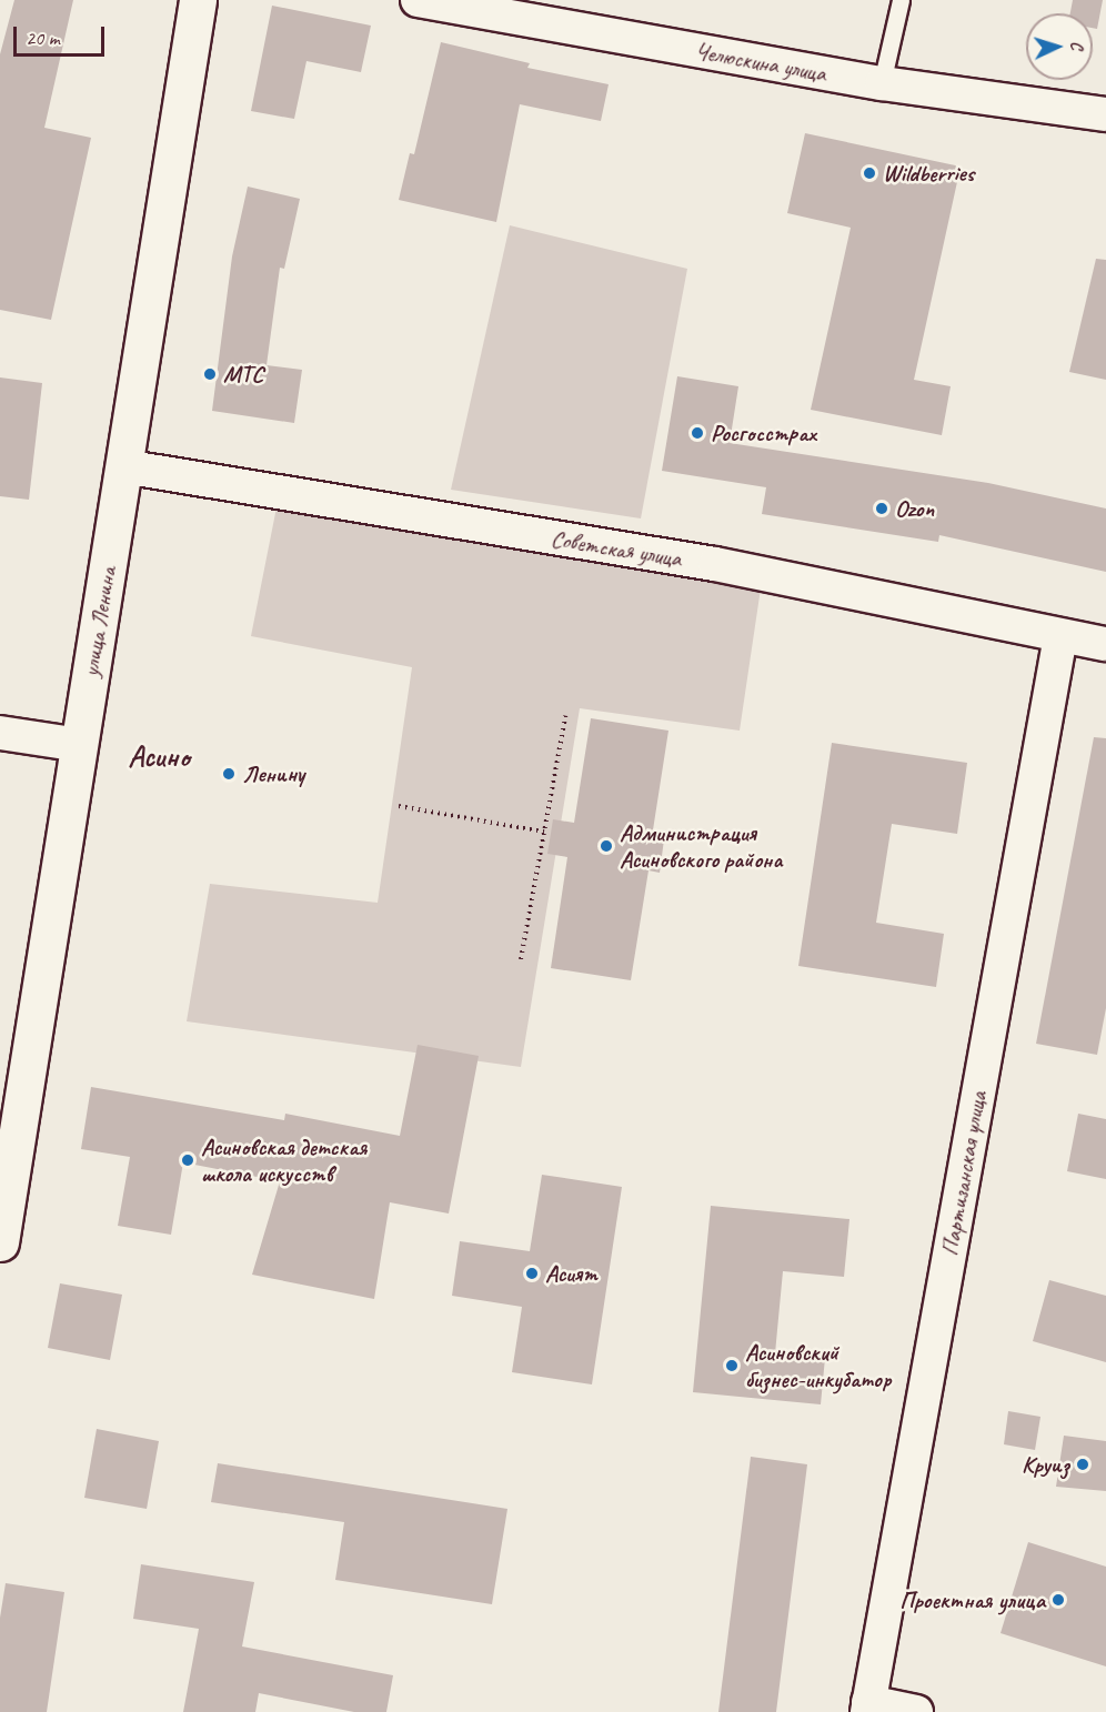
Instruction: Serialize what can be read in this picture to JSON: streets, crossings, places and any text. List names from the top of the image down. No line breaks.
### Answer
{"streets":{"main road":["улица Ленина"],"street":["Челюскина улица","Советская улица","Партизанская улица"]},"crossings":[["Советская улица","улица Ленина"],["Советская улица","Партизанская улица"]],"districts":["Асино"],"places":["Wildberries","МТС","Росгосстрах","Ozon","Ленину","Администрация Асиновского района","Асиновская детская школа искусств","Асият","Асиновский бизнес-инкубатор","Круиз","Проектная улица"],"scale_bar":"20 m","north":"right"}
